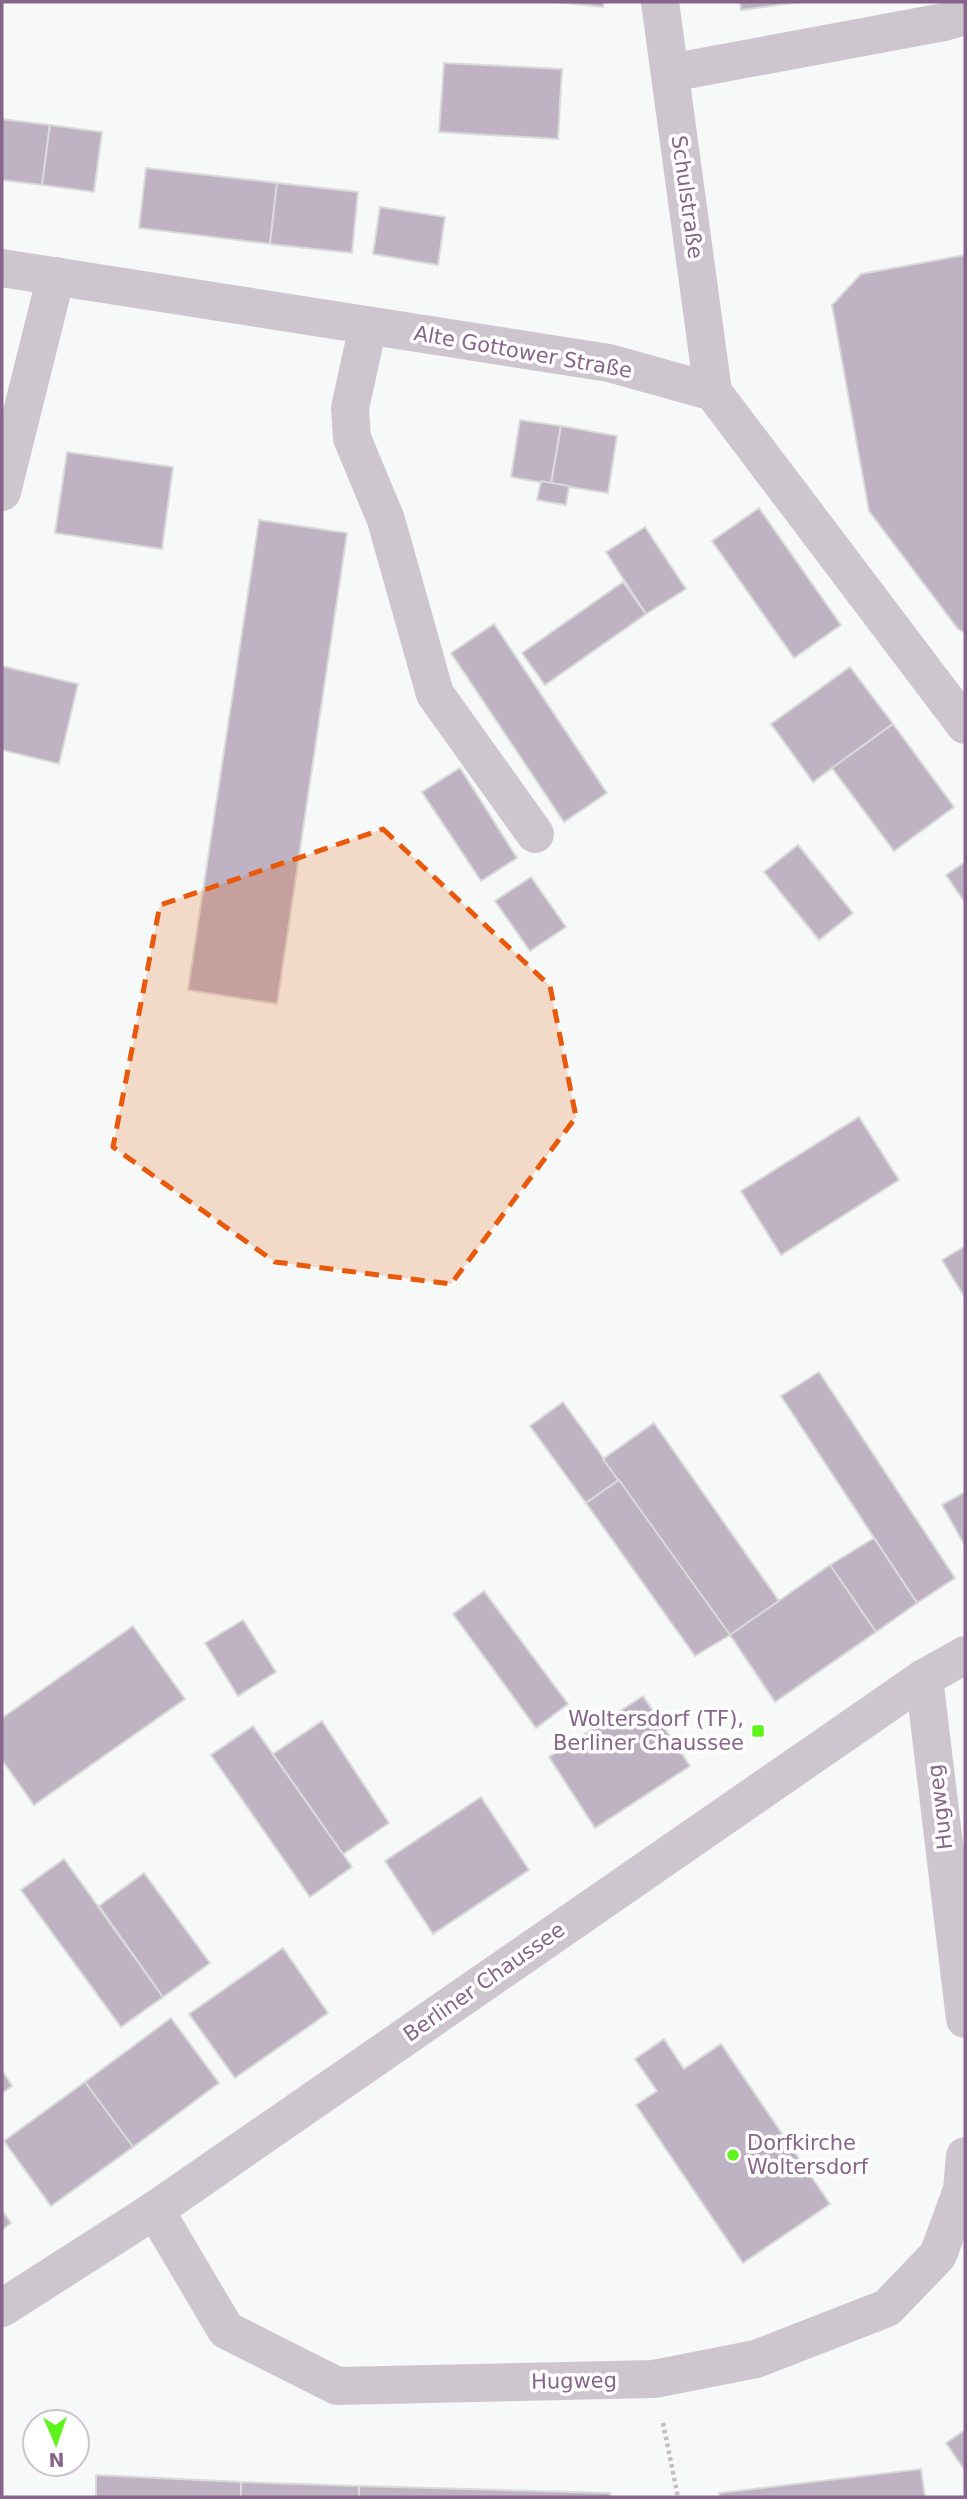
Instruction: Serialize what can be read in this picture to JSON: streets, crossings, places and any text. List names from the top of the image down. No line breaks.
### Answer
{"streets":{"street":["Schulstraße","Alte Gottower Straße","Hugweg","Berliner Chaussee"]},"crossings":[["Schulstraße","Alte Gottower Straße"],["Hugweg","Berliner Chaussee"]],"places":{"transit":["Woltersdorf (TF), Berliner Chaussee"],"other":["Dorfkirche Woltersdorf"]},"north":"bottom"}
